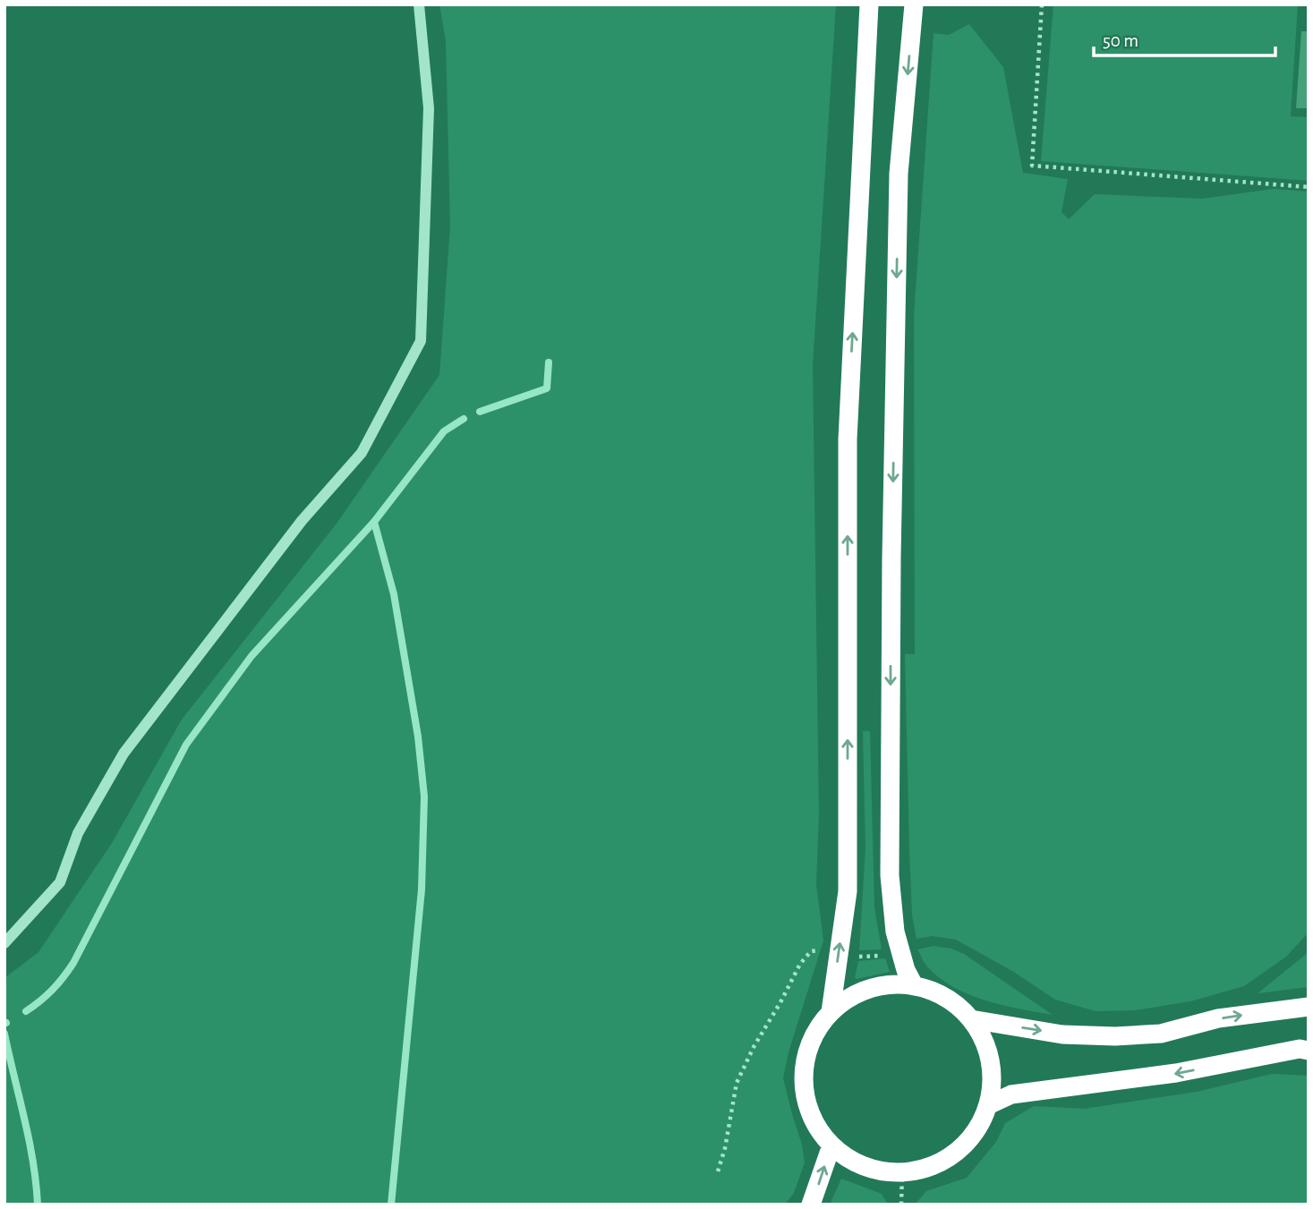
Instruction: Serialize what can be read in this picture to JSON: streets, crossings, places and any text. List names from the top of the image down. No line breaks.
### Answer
{"scale_bar":"50 m"}
